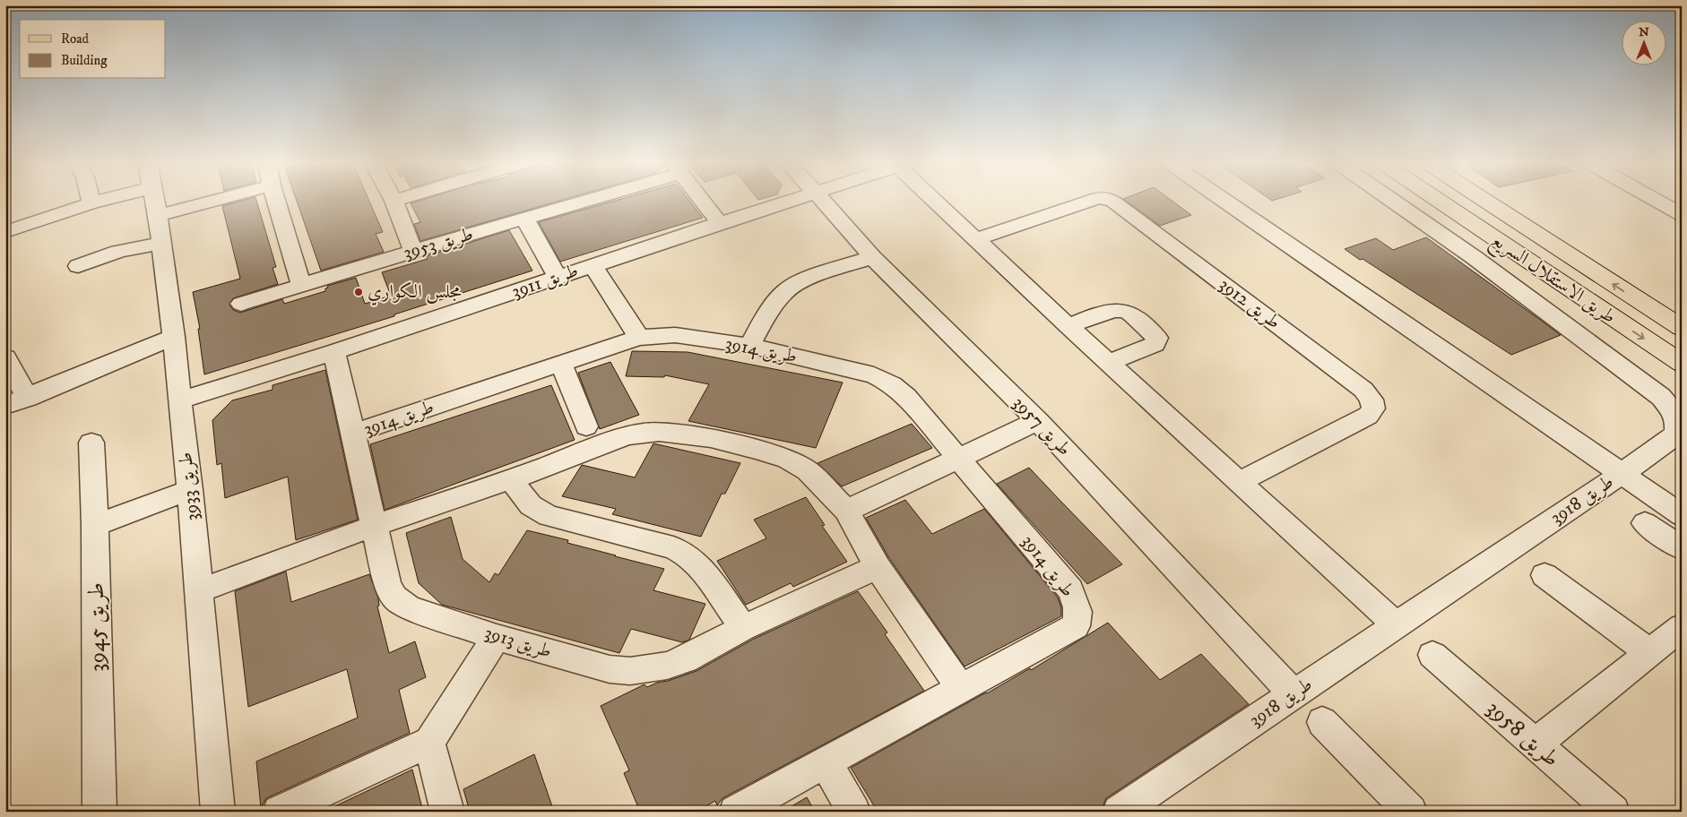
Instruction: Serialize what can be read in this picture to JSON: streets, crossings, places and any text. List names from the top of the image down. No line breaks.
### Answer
{"streets":{"main road":["طريق الاستقلال السريع"],"street":["طريق 3953","طريق 3911","طريق 3912","طريق 3914","طريق 3957","طريق 3933","طريق 3918","طريق 3945","طريق 3913","طريق 3958"]},"crossings":[["طريق 3953","طريق 3911"],["طريق 3911","طريق 3933"],["طريق 3911","طريق 3913"],["طريق 3914","طريق 3913"],["طريق 3957","طريق 3918"]],"places":["مجلس الكواري"],"legend":["Road","Building"],"north":"top"}
